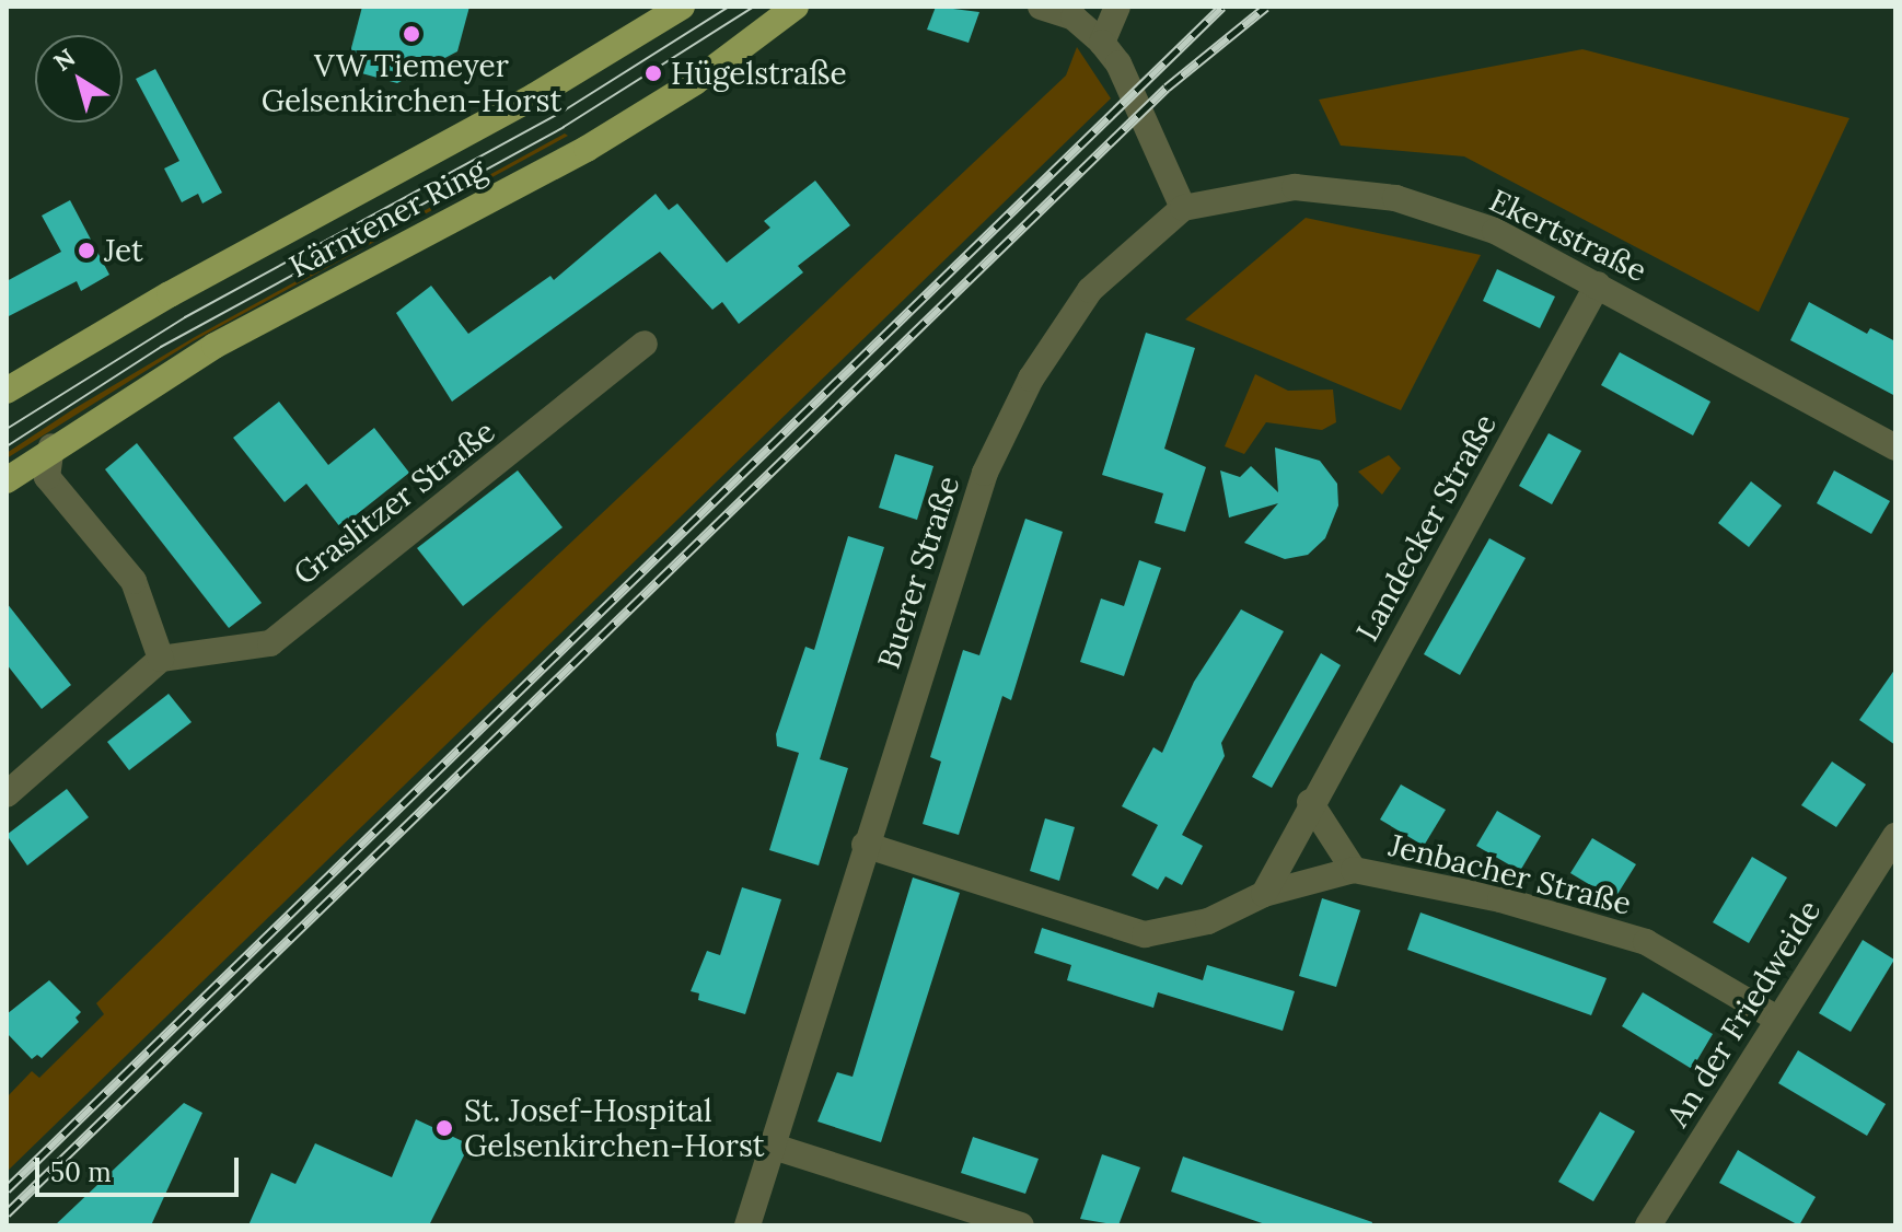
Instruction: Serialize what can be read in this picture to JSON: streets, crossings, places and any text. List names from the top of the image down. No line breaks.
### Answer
{"streets":{"main road":["Kärntener Ring"],"street":["Ekertstraße","Graslitzer Straße","Landecker Straße","Buerer Straße","Jenbacher Straße","An der Friedweide"]},"crossings":[["Ekertstraße","Landecker Straße"],["Ekertstraße","Buerer Straße"],["Landecker Straße","Jenbacher Straße"],["Buerer Straße","Jenbacher Straße"],["Jenbacher Straße","An der Friedweide"]],"places":["VW Tiemeyer Gelsenkirchen-Horst","Hügelstraße","Jet","St. Josef-Hospital Gelsenkirchen-Horst"],"scale_bar":"50 m","north":"top left"}
